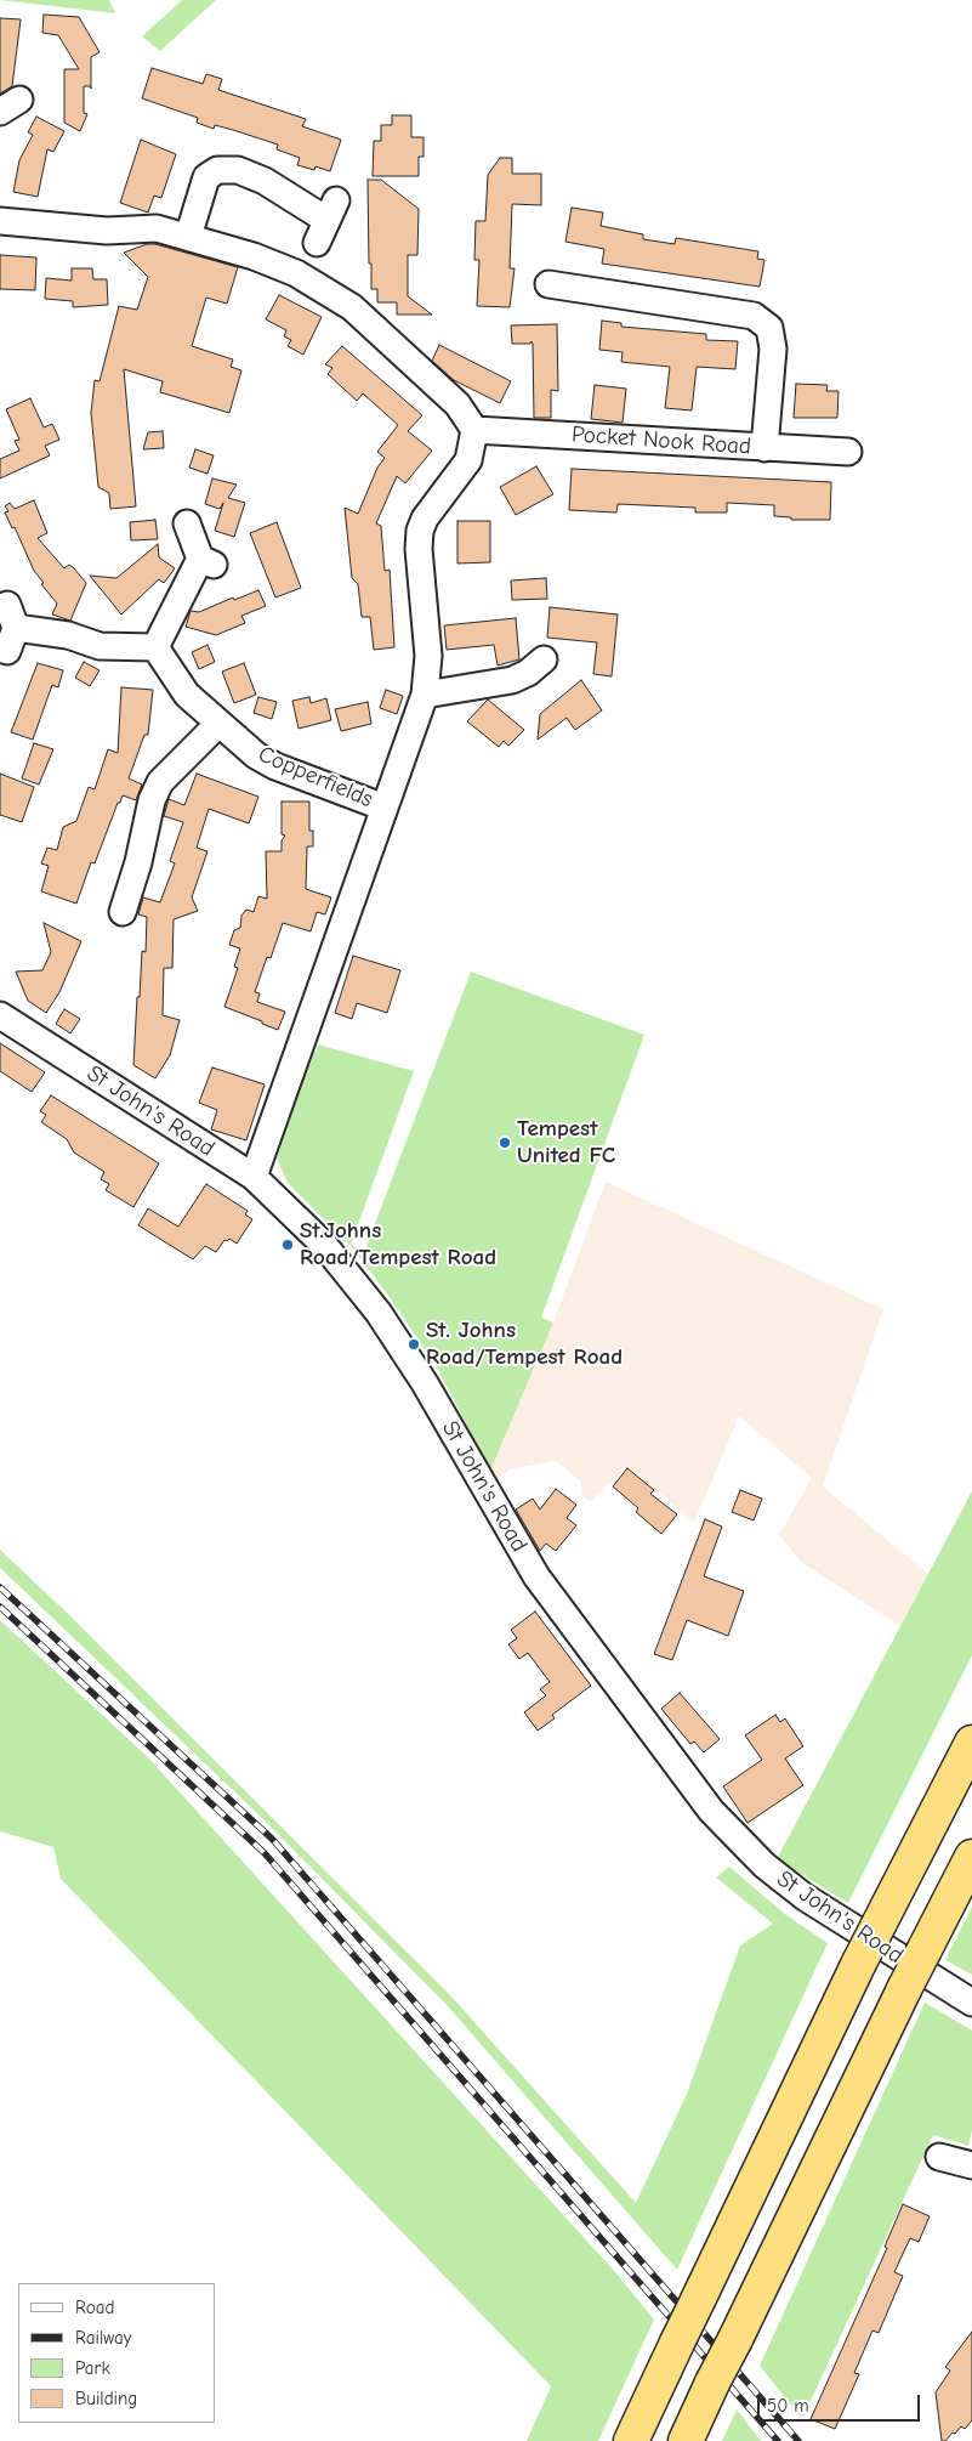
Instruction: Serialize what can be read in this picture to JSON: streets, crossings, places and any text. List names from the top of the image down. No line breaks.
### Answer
{"streets":{"street":["Pocket Nook Road","Copperfields","St John's Road"]},"places":["Tempest United FC","St.Johns Road/Tempest Road","St. Johns Road/Tempest Road"],"legend":["Road","Railway","Park","Building"],"scale_bar":"50 m"}
